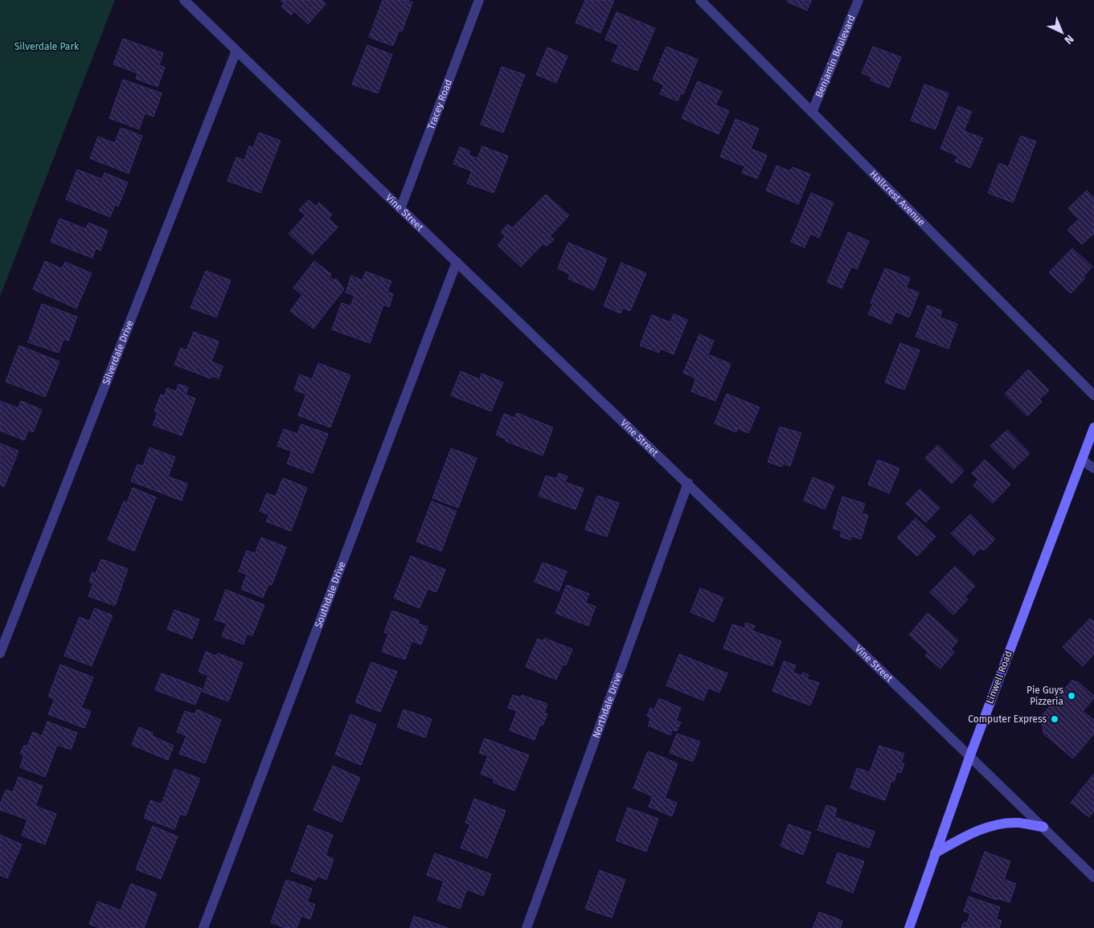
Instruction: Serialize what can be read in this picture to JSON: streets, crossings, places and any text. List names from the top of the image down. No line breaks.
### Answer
{"streets":{"main road":["Linwell Road"],"street":["Benjamin Boulevard","Tracey Road","Hallcrest Avenue","Vine Street","Silverdale Drive","Southdale Drive","Northdale Drive"]},"crossings":[["Benjamin Boulevard","Hallcrest Avenue"],["Tracey Road","Vine Street"],["Vine Street","Silverdale Drive"],["Vine Street","Southdale Drive"],["Vine Street","Linwell Road"],["Vine Street","Northdale Drive"]],"parks":["Silverdale Park"],"places":["Pie Guys Pizzeria","Computer Express"],"north":"bottom right"}
